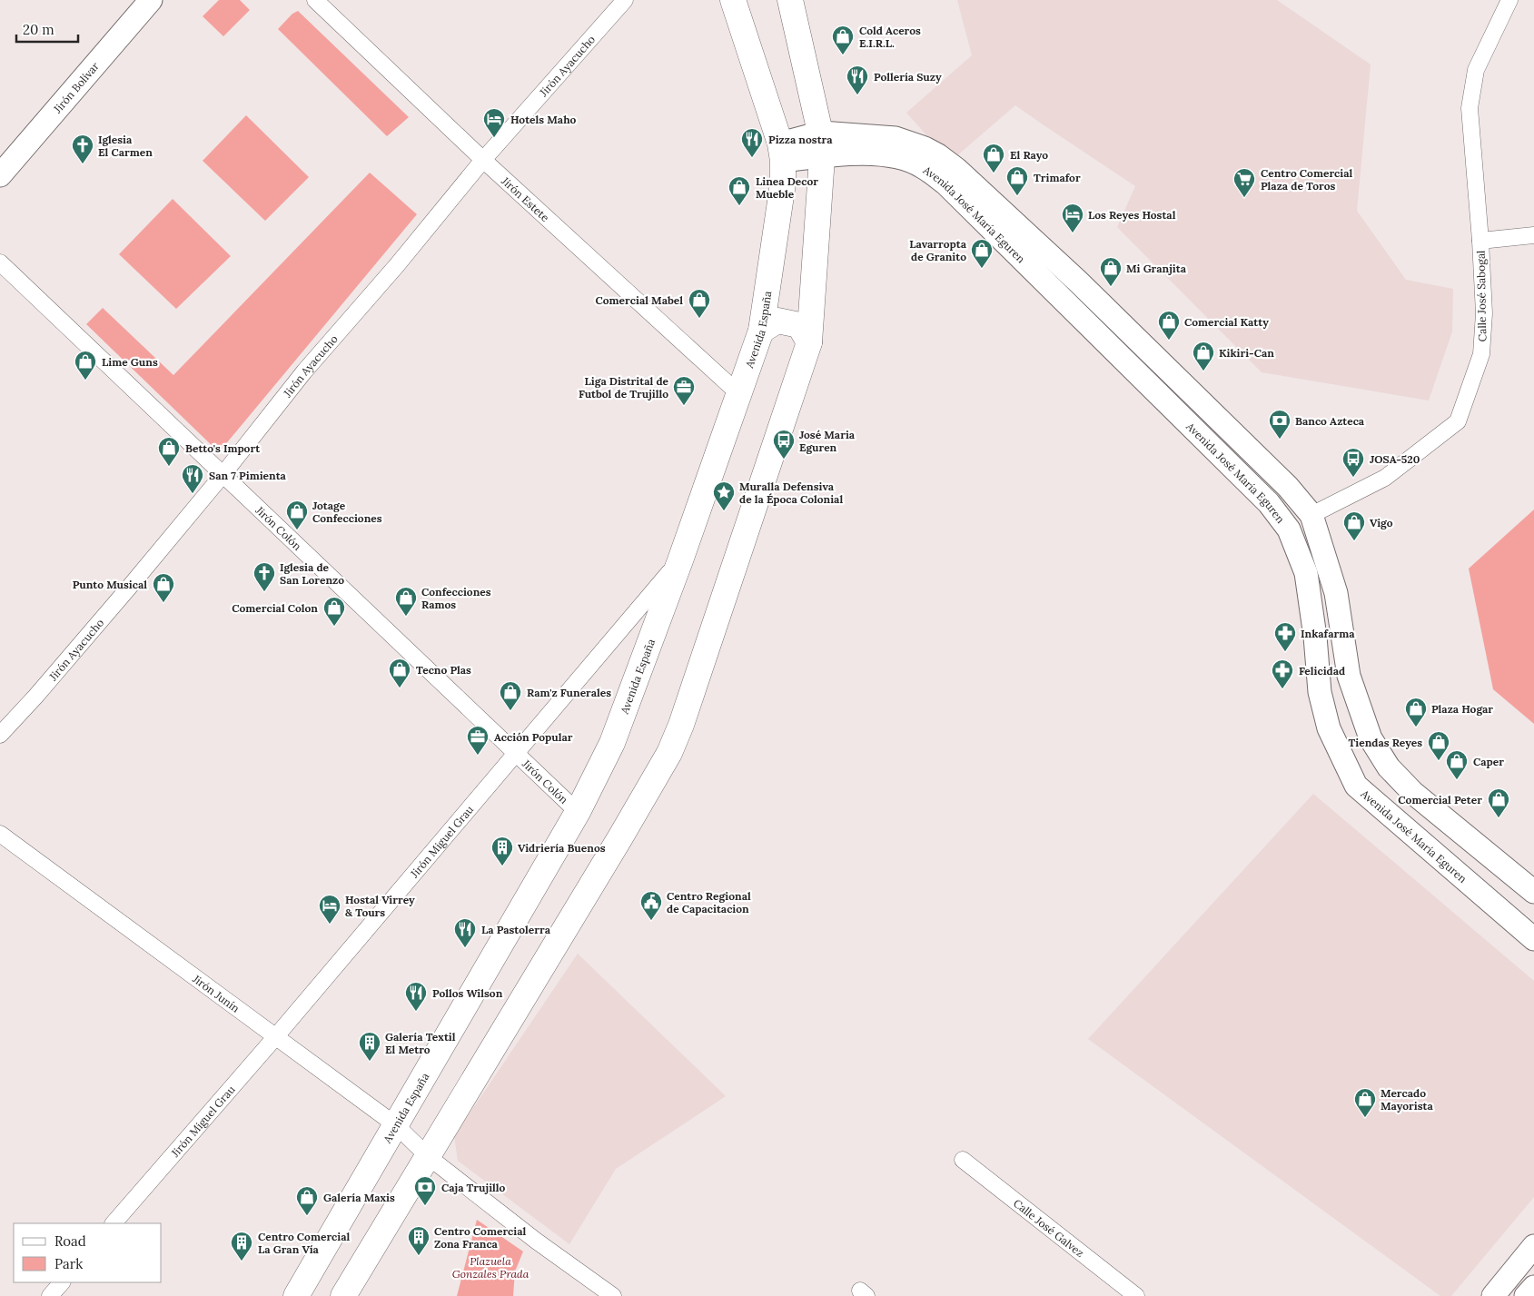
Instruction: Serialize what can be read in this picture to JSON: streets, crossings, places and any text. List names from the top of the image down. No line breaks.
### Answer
{"streets":{"main road":["Jirón Bolívar","Avenida José María Eguren","Avenida España"],"street":["Jirón Ayacucho","Jirón Estete","Calle José Sabogal","Jirón Colón","Jirón Miguel Grau","Jirón Junín","Calle José Galvez"]},"crossings":[["Jirón Ayacucho","Jirón Estete"],["Jirón Ayacucho","Jirón Colón"],["Jirón Estete","Avenida España"],["Avenida José María Eguren","Calle José Sabogal"],["Avenida José María Eguren","Avenida España"],["Avenida España","Jirón Colón"],["Avenida España","Jirón Miguel Grau"],["Avenida España","Jirón Junín"],["Jirón Colón","Jirón Miguel Grau"],["Jirón Miguel Grau","Jirón Junín"]],"parks":["Plazuela Gonzales Prada"],"places":{"shop":["Cold Aceros E.I.R.L.","El Rayo","Trimafor","Linea Decor Mueble","Lavarropta de Granito","Mi Granjita","Comercial Mabel","Comercial Katty","Kikiri-Can","Lime Guns","Betto's Import","Jotage Confecciones","Vigo","Punto Musical","Confecciones Ramos","Comercial Colon","Tecno Plas","Ram'z Funerales","Plaza Hogar","Tiendas Reyes","Caper","Comercial Peter","Mercado Mayorista","Galería Maxis"],"restaurant":["Pollería Suzy","Pizza nostra","San 7 Pimienta","La Pastolerra","Pollos Wilson"],"hotel":["Hotels Maho","Los Reyes Hostal","Hostal Virrey & Tours"],"church":["Iglesia El Carmen","Iglesia de San Lorenzo"],"supermarket":["Centro Comercial Plaza de Toros"],"office":["Liga Distrital de Futbol de Trujillo","Acción Popular"],"bank":["Banco Azteca","Caja Trujillo"],"bus stop":["José Maria Eguren","JOSA-520"],"place":["Muralla Defensiva de la Época Colonial"],"pharmacy":["Inkafarma","Felicidad"],"building":["Vidriería Buenos","Galería Textil El Metro","Centro Comercial Zona Franca","Centro Comercial La Gran Vía"],"public building":["Centro Regional de Capacitacion"]},"legend":["Road","Park"],"scale_bar":"20 m"}
